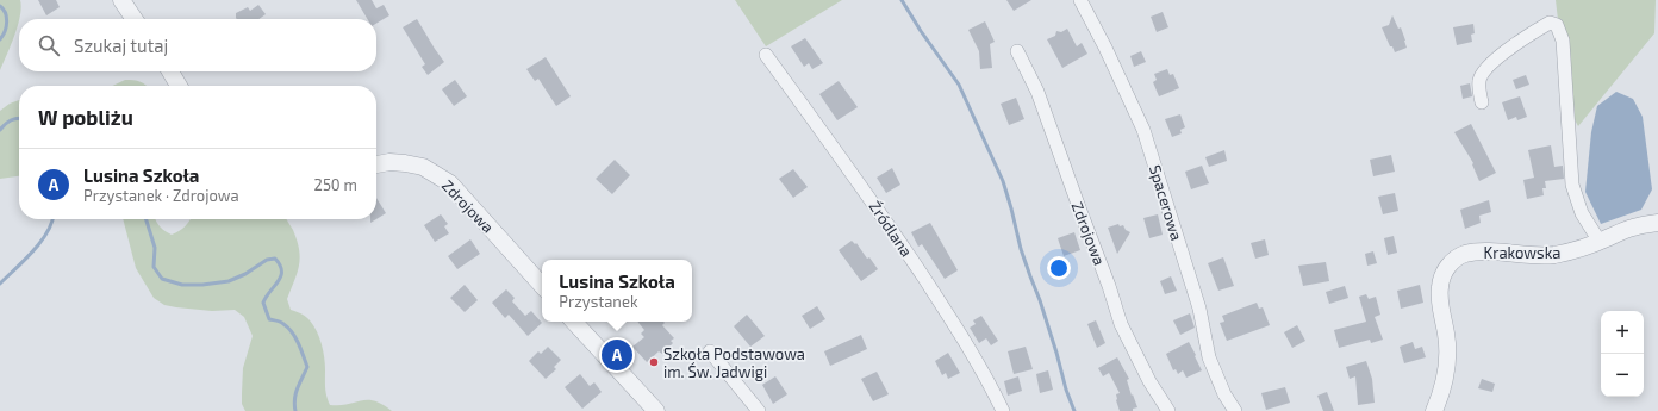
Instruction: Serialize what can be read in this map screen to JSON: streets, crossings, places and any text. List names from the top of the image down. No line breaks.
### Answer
{"streets":{"street":["Spacerowa","Zdrojowa","Źródlana","Krakowska"]},"places":["Szkoła Podstawowa im. Św. Jadwigi"],"page":{"search":"Szukaj tutaj","heading":"W pobliżu","list":[{"mark":"A","name":"Lusina Szkoła","note":"Przystanek · Zdrojowa","value":"250 m"}],"popup":["Lusina Szkoła","Przystanek"],"map_buttons":["+","−"],"pins":"A"}}
